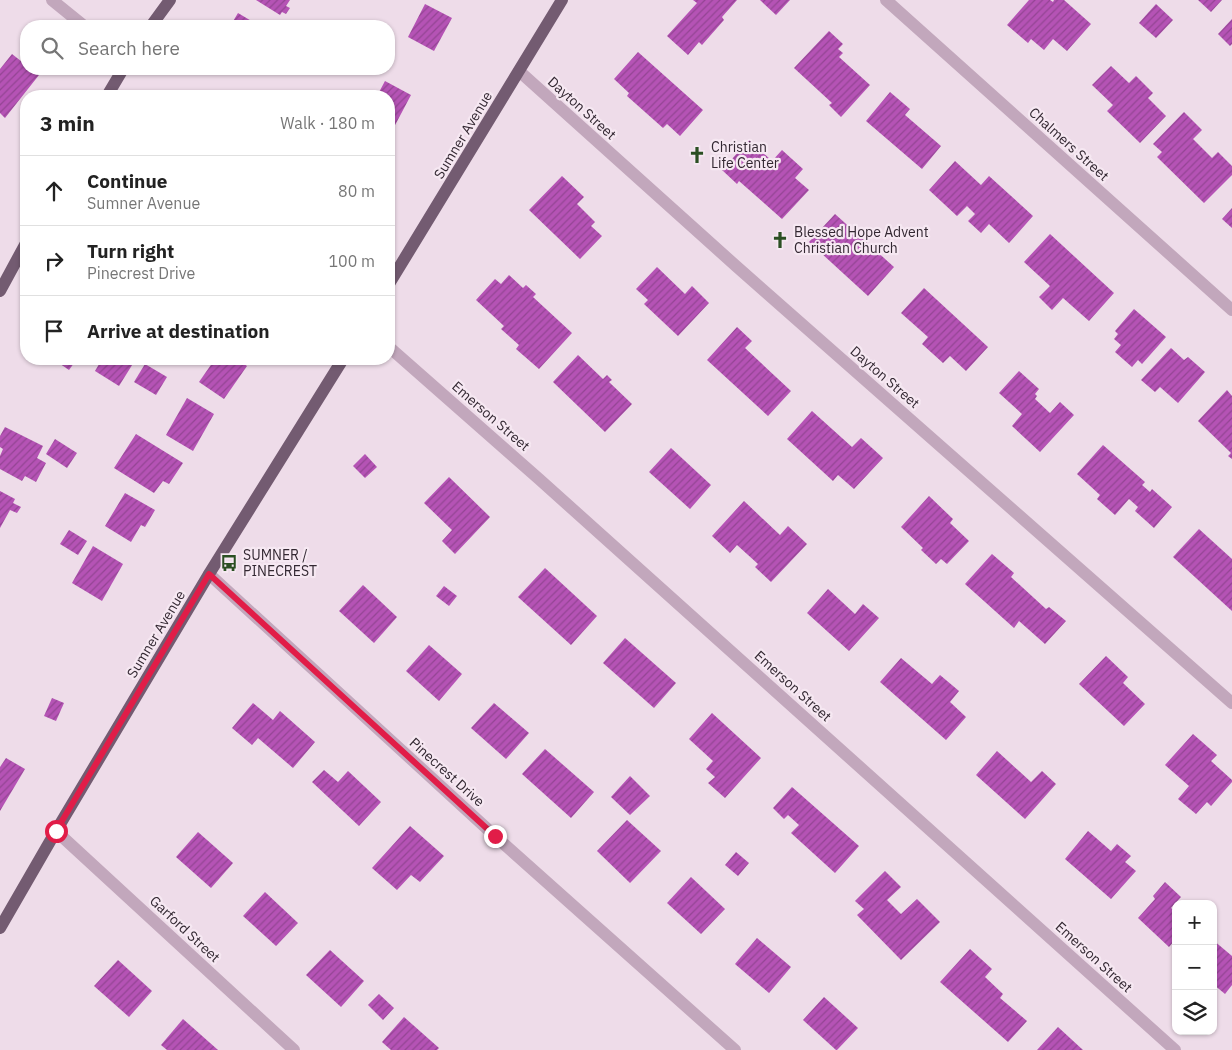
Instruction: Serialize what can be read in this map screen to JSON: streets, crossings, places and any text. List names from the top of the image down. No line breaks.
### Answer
{"streets":{"main road":["Sumner Avenue"],"street":["Dayton Street","Chalmers Street","Emerson Street","Pinecrest Drive","Garford Street"]},"crossings":[["Dayton Street","Sumner Avenue"],["Sumner Avenue","Pinecrest Drive"],["Sumner Avenue","Garford Street"]],"places":{"church":["Christian Life Center","Blessed Hope Advent Christian Church"],"bus stop":["SUMNER / PINECREST"]},"page":{"search":"Search here","heading":["3 min","Walk · 180 m"],"list":[["Continue","Sumner Avenue","80 m"],["Turn right","Pinecrest Drive","100 m"],"Arrive at destination"],"map_buttons":["+","−"]}}
